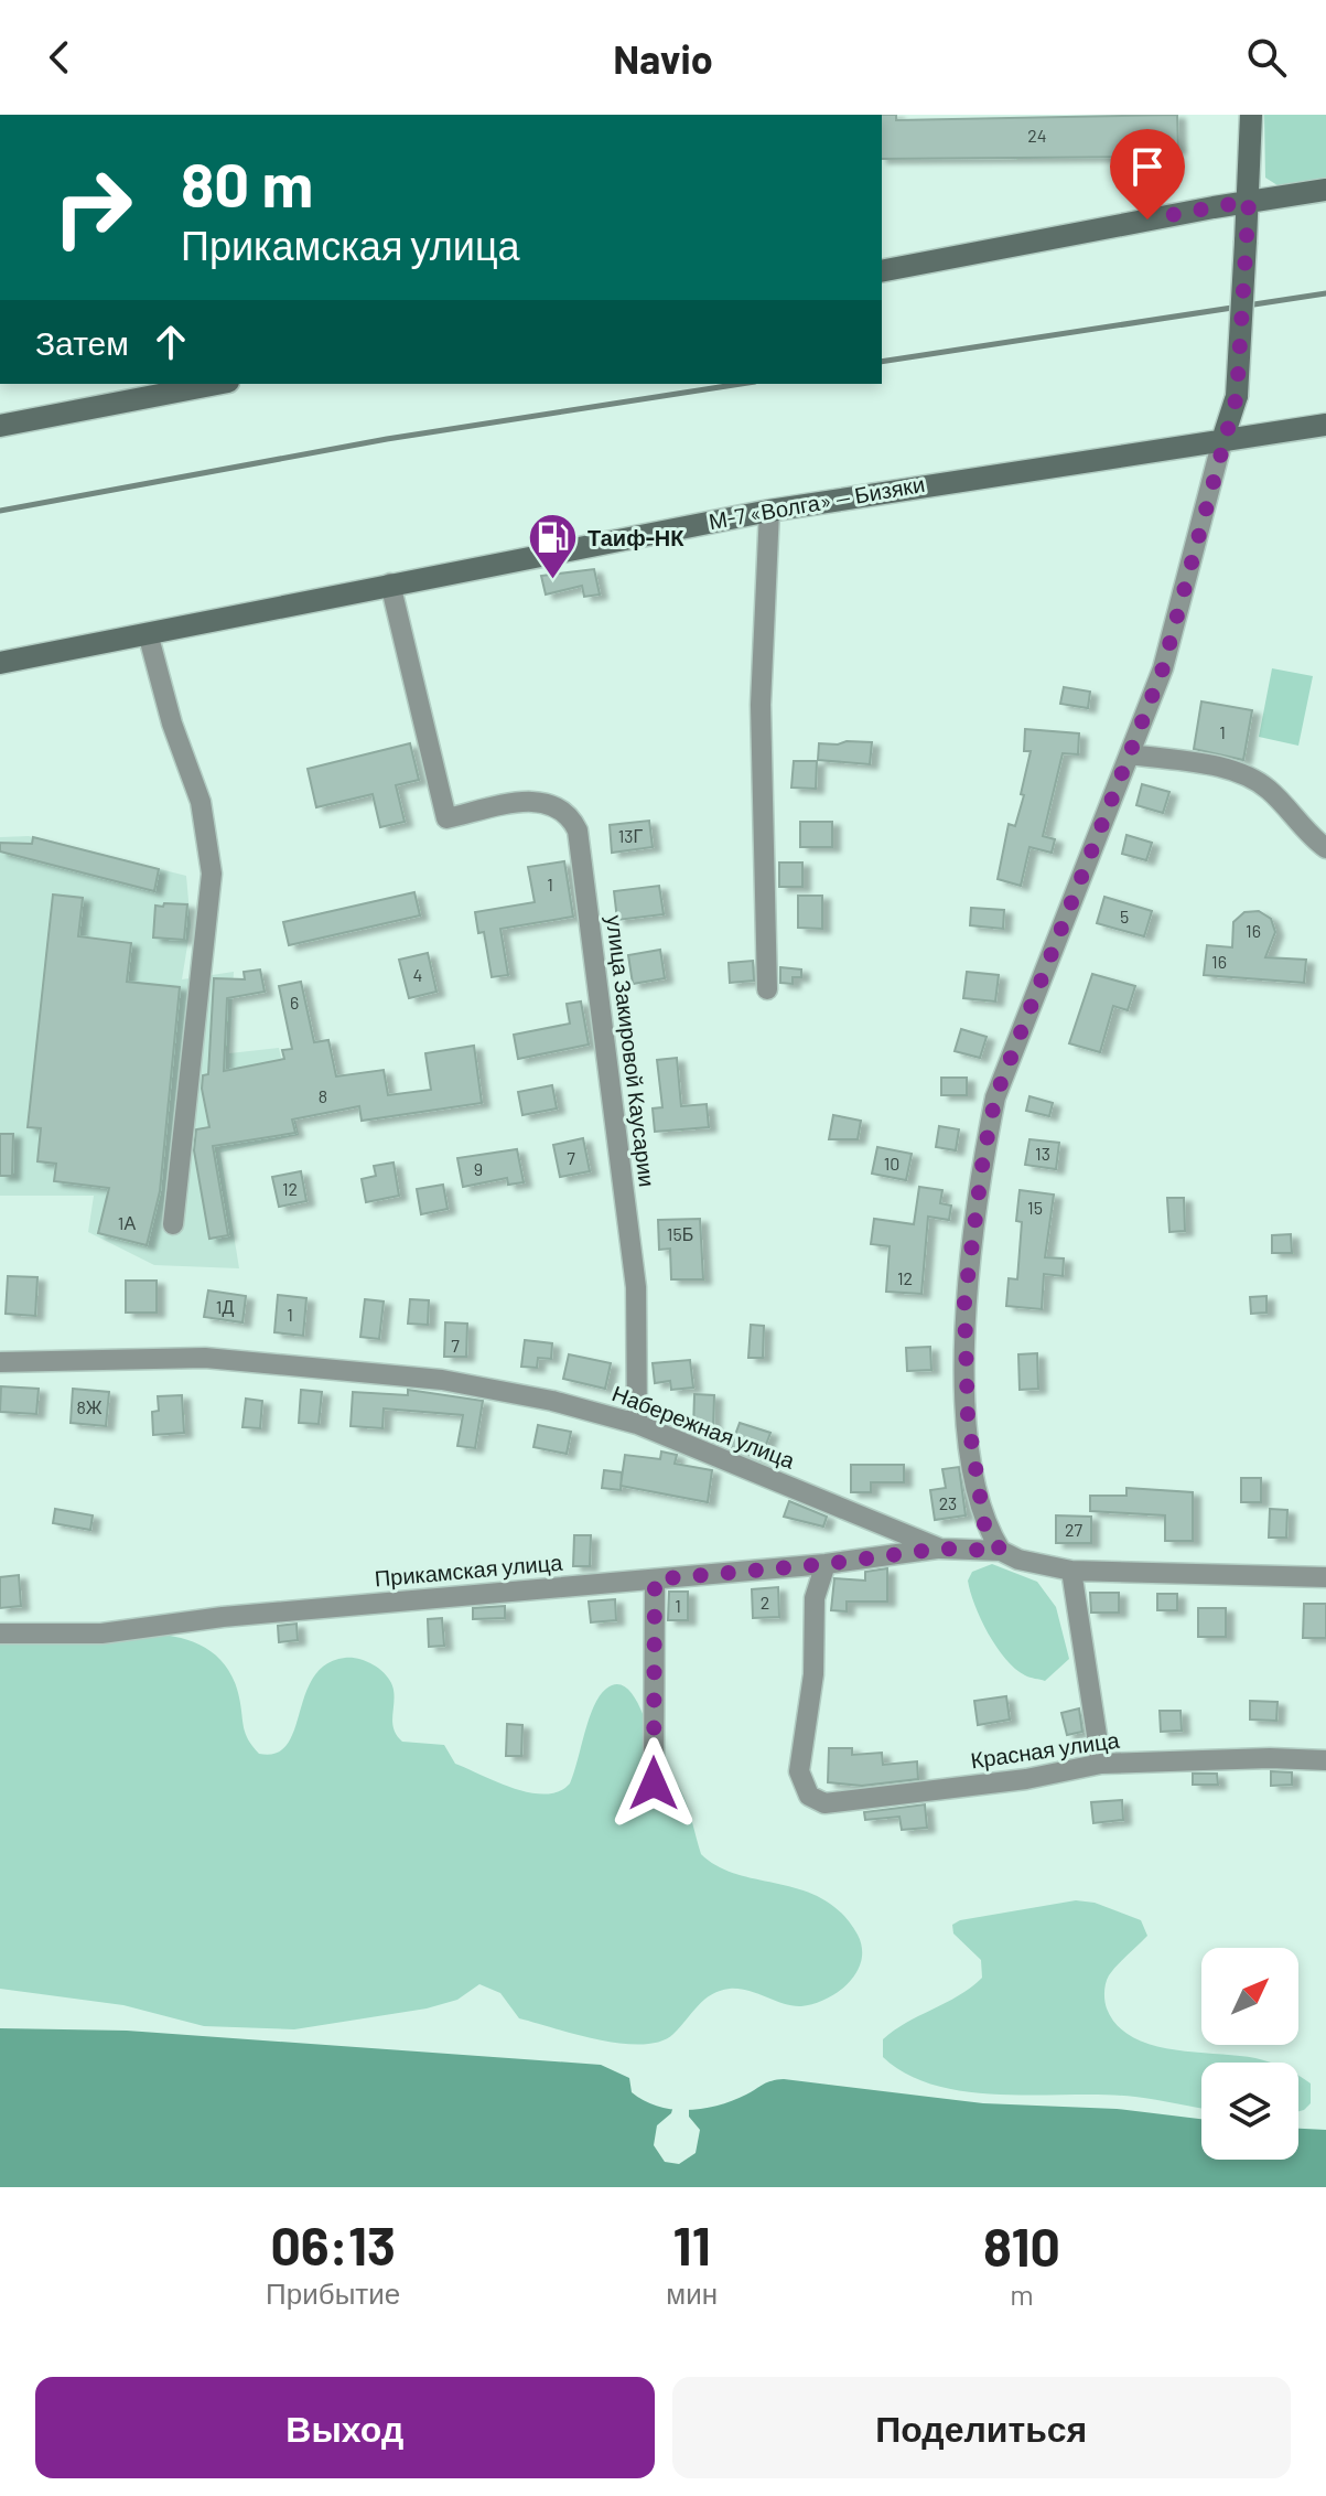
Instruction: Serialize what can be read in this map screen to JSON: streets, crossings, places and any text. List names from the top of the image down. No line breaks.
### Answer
{"streets":{"main road":["М-7 «Волга» — Бизяки"],"street":["улица Закировой Каусарии","Набережная улица","Прикамская улица","Красная улица"]},"crossings":[["М-7 «Волга» — Бизяки","улица Закировой Каусарии"],["улица Закировой Каусарии","Набережная улица"],["Набережная улица","Прикамская улица"],["Прикамская улица","Красная улица"]],"places":{"fuel station":["Таиф-НК"]},"house_numbers":["24","1","13Г","1","5","16","16","4","6","8","13","7","10","9","12","15","1А","15Б","12","1Д","1","7","8Ж","23","27","2","1"],"north":"top right","page":{"header":"Navio","turn":["80 m","Прикамская улица"],"then":"Затем","eta":["06:13","Прибытие","11","мин","810","m"],"buttons":["Выход","Поделиться"]}}
